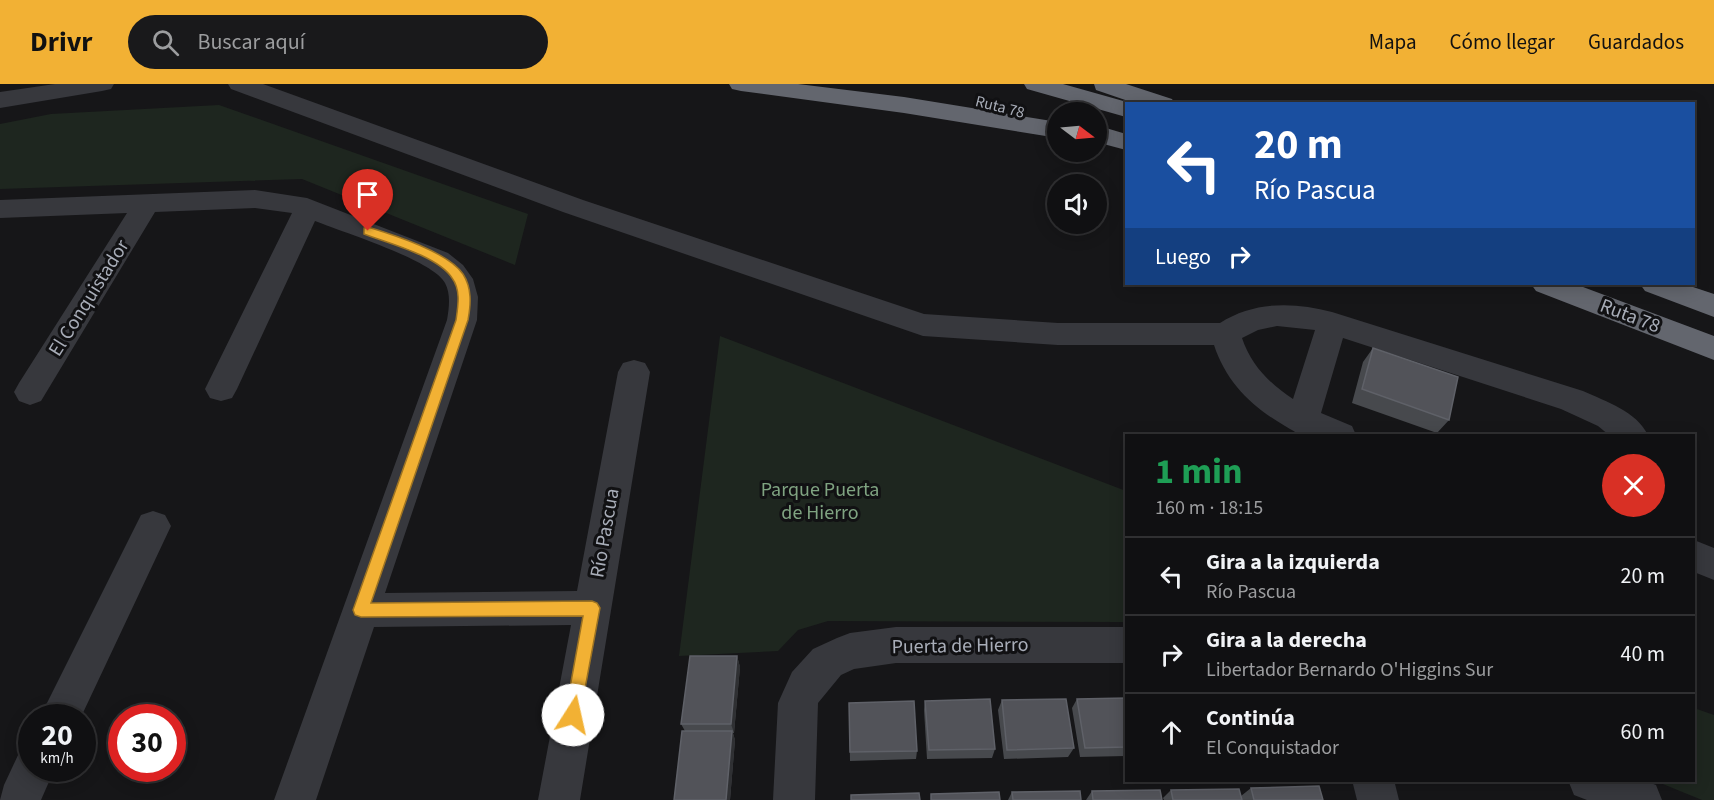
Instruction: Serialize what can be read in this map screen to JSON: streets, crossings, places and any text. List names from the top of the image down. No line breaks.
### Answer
{"streets":{"highway":["Ruta 78"],"street":["El Conquistador","Río Pascua","Puerta de Hierro"]},"parks":["Parque Puerta de Hierro"],"north":"right","page":{"header":"Drivr","search":"Buscar aquí","nav":["Mapa","Cómo llegar","Guardados"],"turn":["20 m","Río Pascua"],"then":"Luego","heading":["1 min","160 m · 18:15"],"list":[{"name":"Gira a la izquierda","note":"Río Pascua","value":"20 m"},{"name":"Gira a la derecha","note":"Libertador Bernardo O'Higgins Sur","value":"40 m"},{"name":"Continúa","note":"El Conquistador","value":"60 m"}],"speed":"20 km/h","limit":"30"}}
